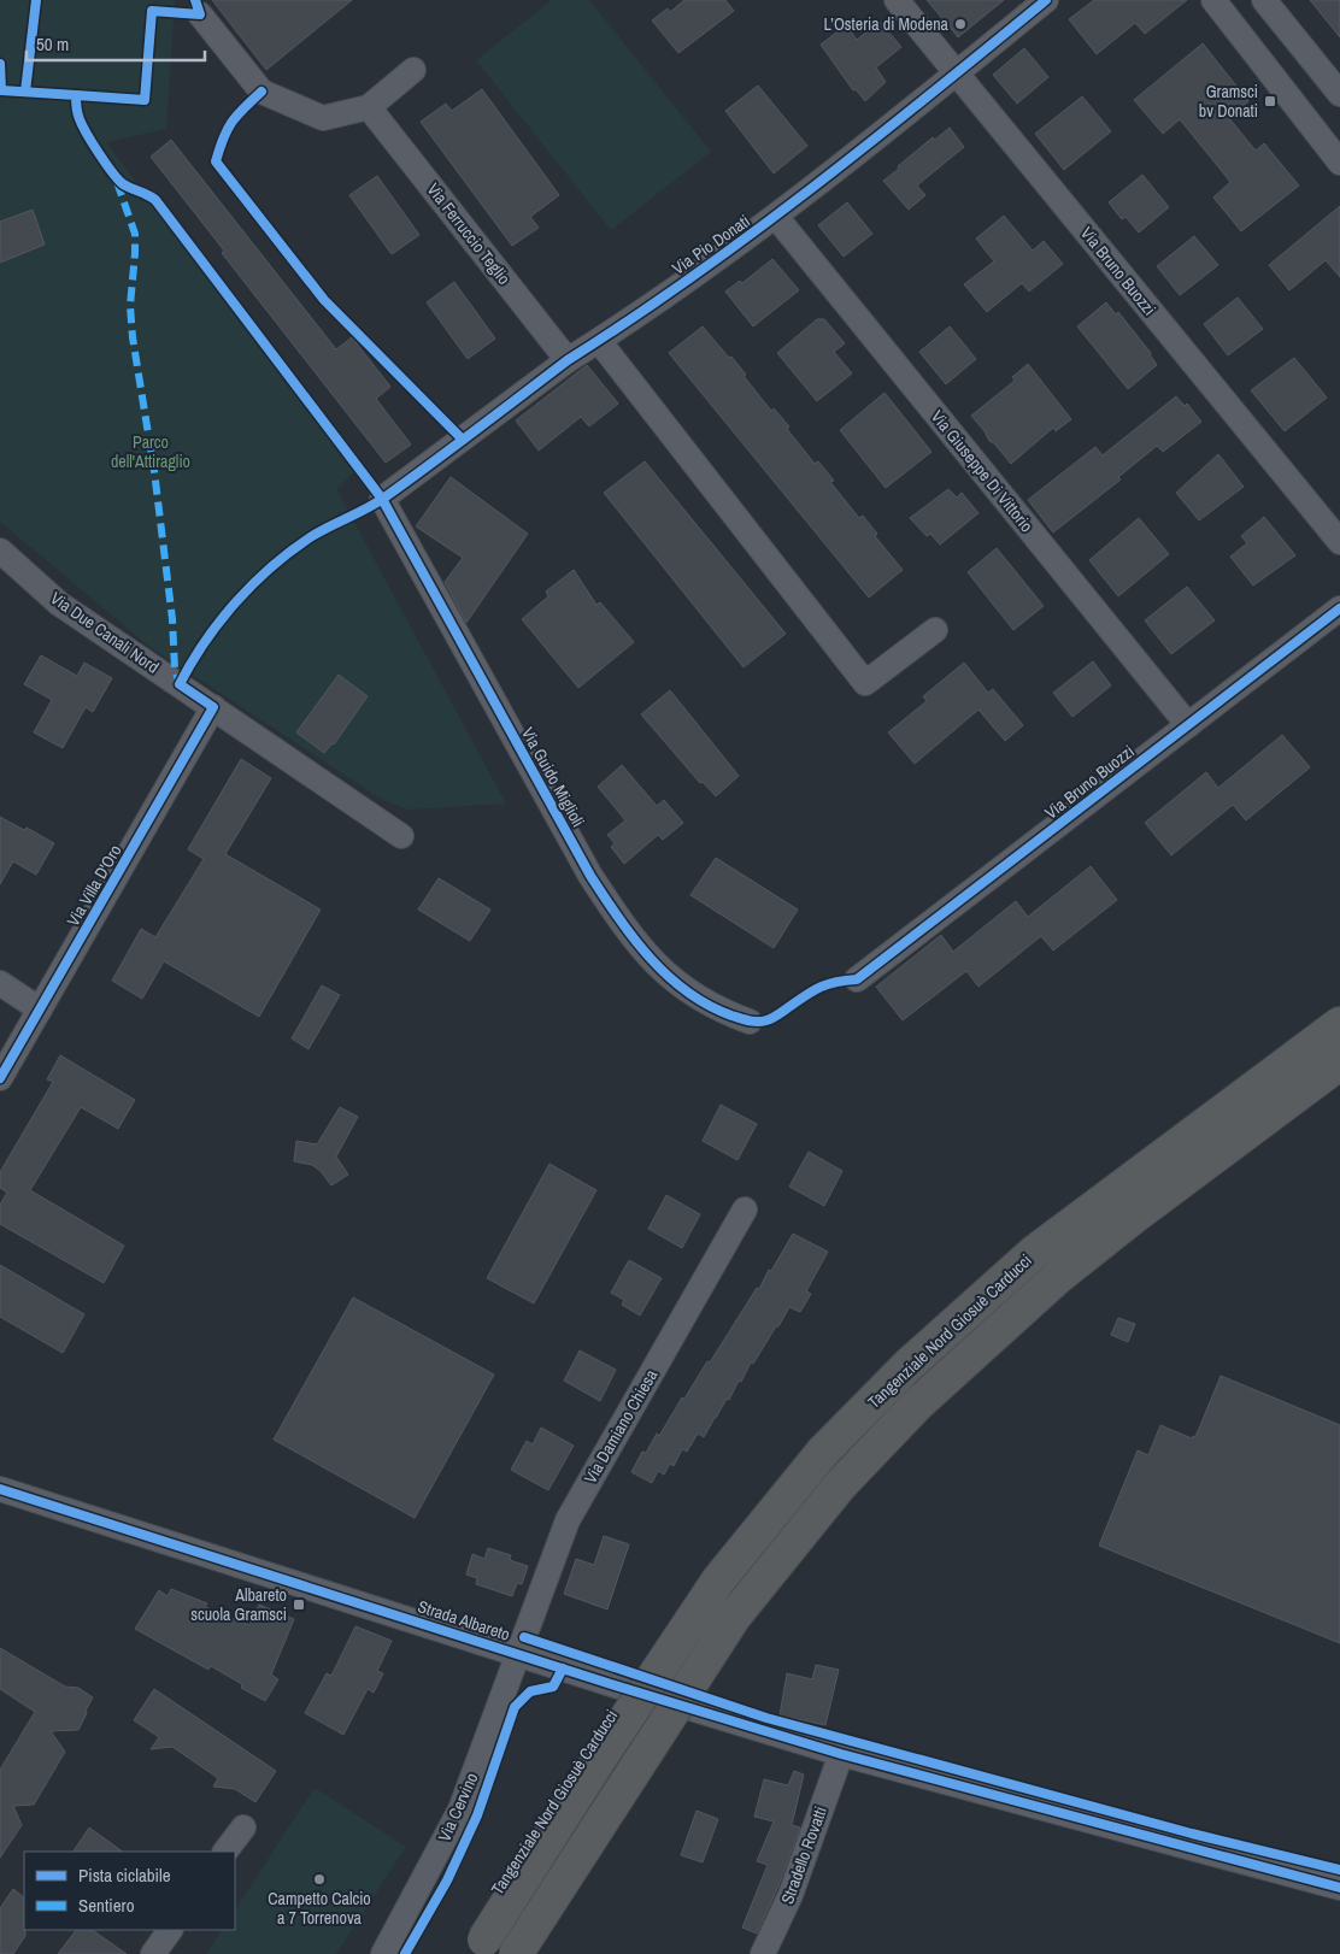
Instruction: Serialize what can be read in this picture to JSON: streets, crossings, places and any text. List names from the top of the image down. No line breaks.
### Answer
{"streets":{"highway":["Tangenziale Nord Giosuè Carducci"],"street":["Via Ferruccio Teglio","Via Pio Donati","Via Bruno Buozzi","Via Giuseppe Di Vittorio","Via Due Canali Nord","Via Guido Miglioli","Via Villa D'Oro","Via Damiano Chiesa","Strada Albareto","Via Cervino","Stradello Rovatti"]},"crossings":[["Via Ferruccio Teglio","Via Pio Donati"],["Via Pio Donati","Via Bruno Buozzi"],["Via Pio Donati","Via Giuseppe Di Vittorio"],["Via Pio Donati","Via Guido Miglioli"],["Via Bruno Buozzi","Via Giuseppe Di Vittorio"],["Via Due Canali Nord","Via Villa D'Oro"],["Via Damiano Chiesa","Strada Albareto"],["Via Damiano Chiesa","Via Cervino"],["Strada Albareto","Via Cervino"],["Strada Albareto","Stradello Rovatti"]],"parks":["Parco dell'Attiraglio"],"places":{"other":["L’Osteria di Modena","Campetto Calcio a 7 Torrenova"],"transit":["Gramsci bv Donati","Albareto scuola Gramsci"]},"legend":["Pista ciclabile","Sentiero"],"scale_bar":"50 m"}
